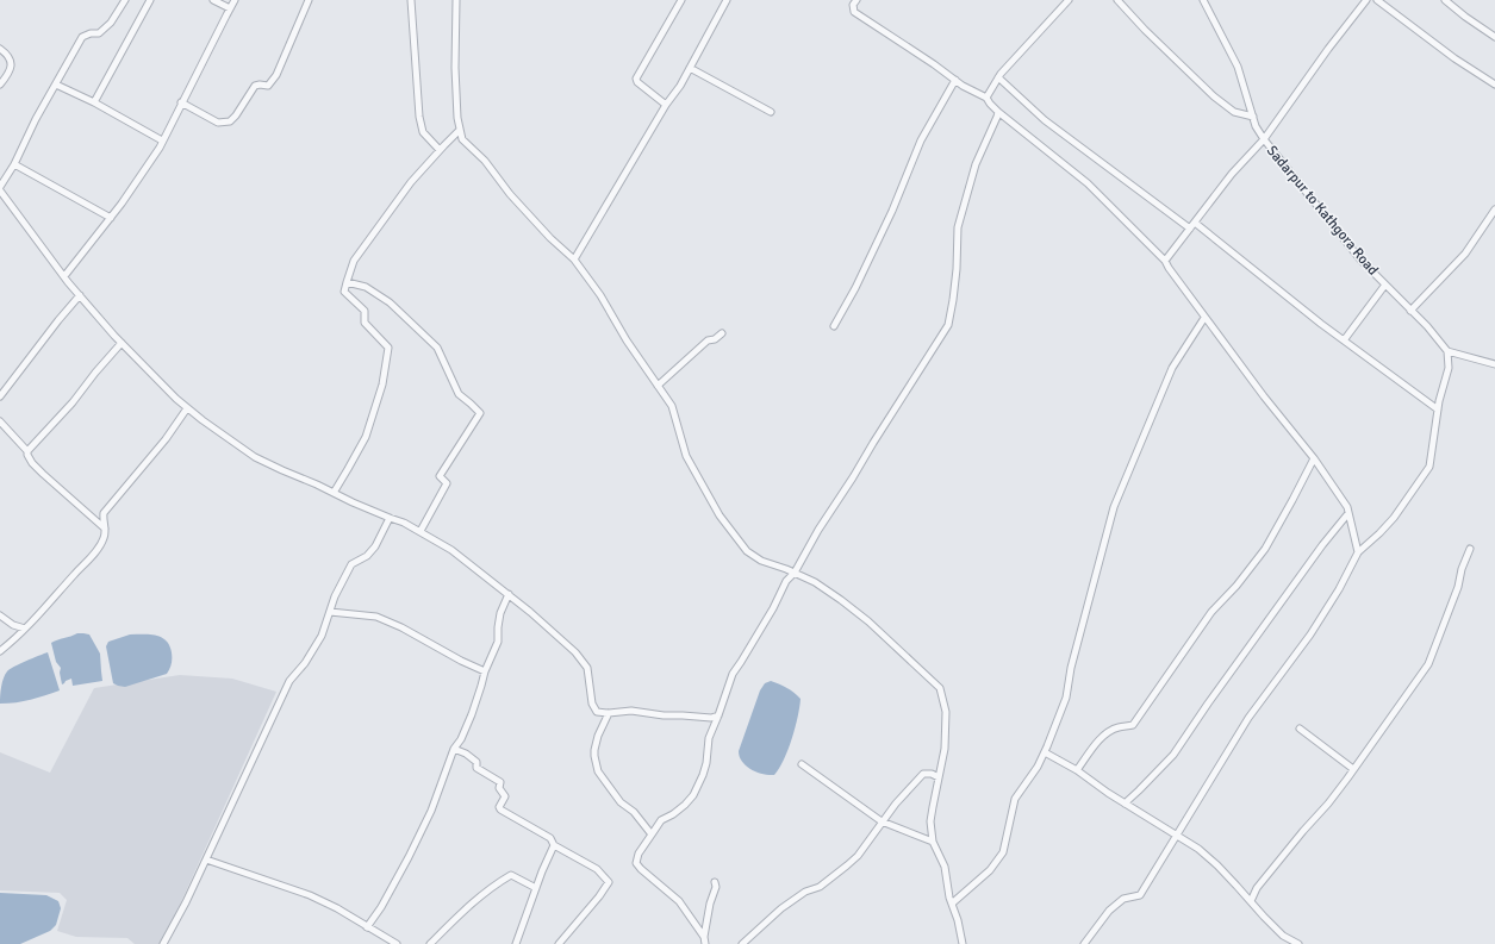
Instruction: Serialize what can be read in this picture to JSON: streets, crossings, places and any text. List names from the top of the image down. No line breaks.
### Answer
{"streets":{"street":["Sadarpur to Kathgora Road"]}}
